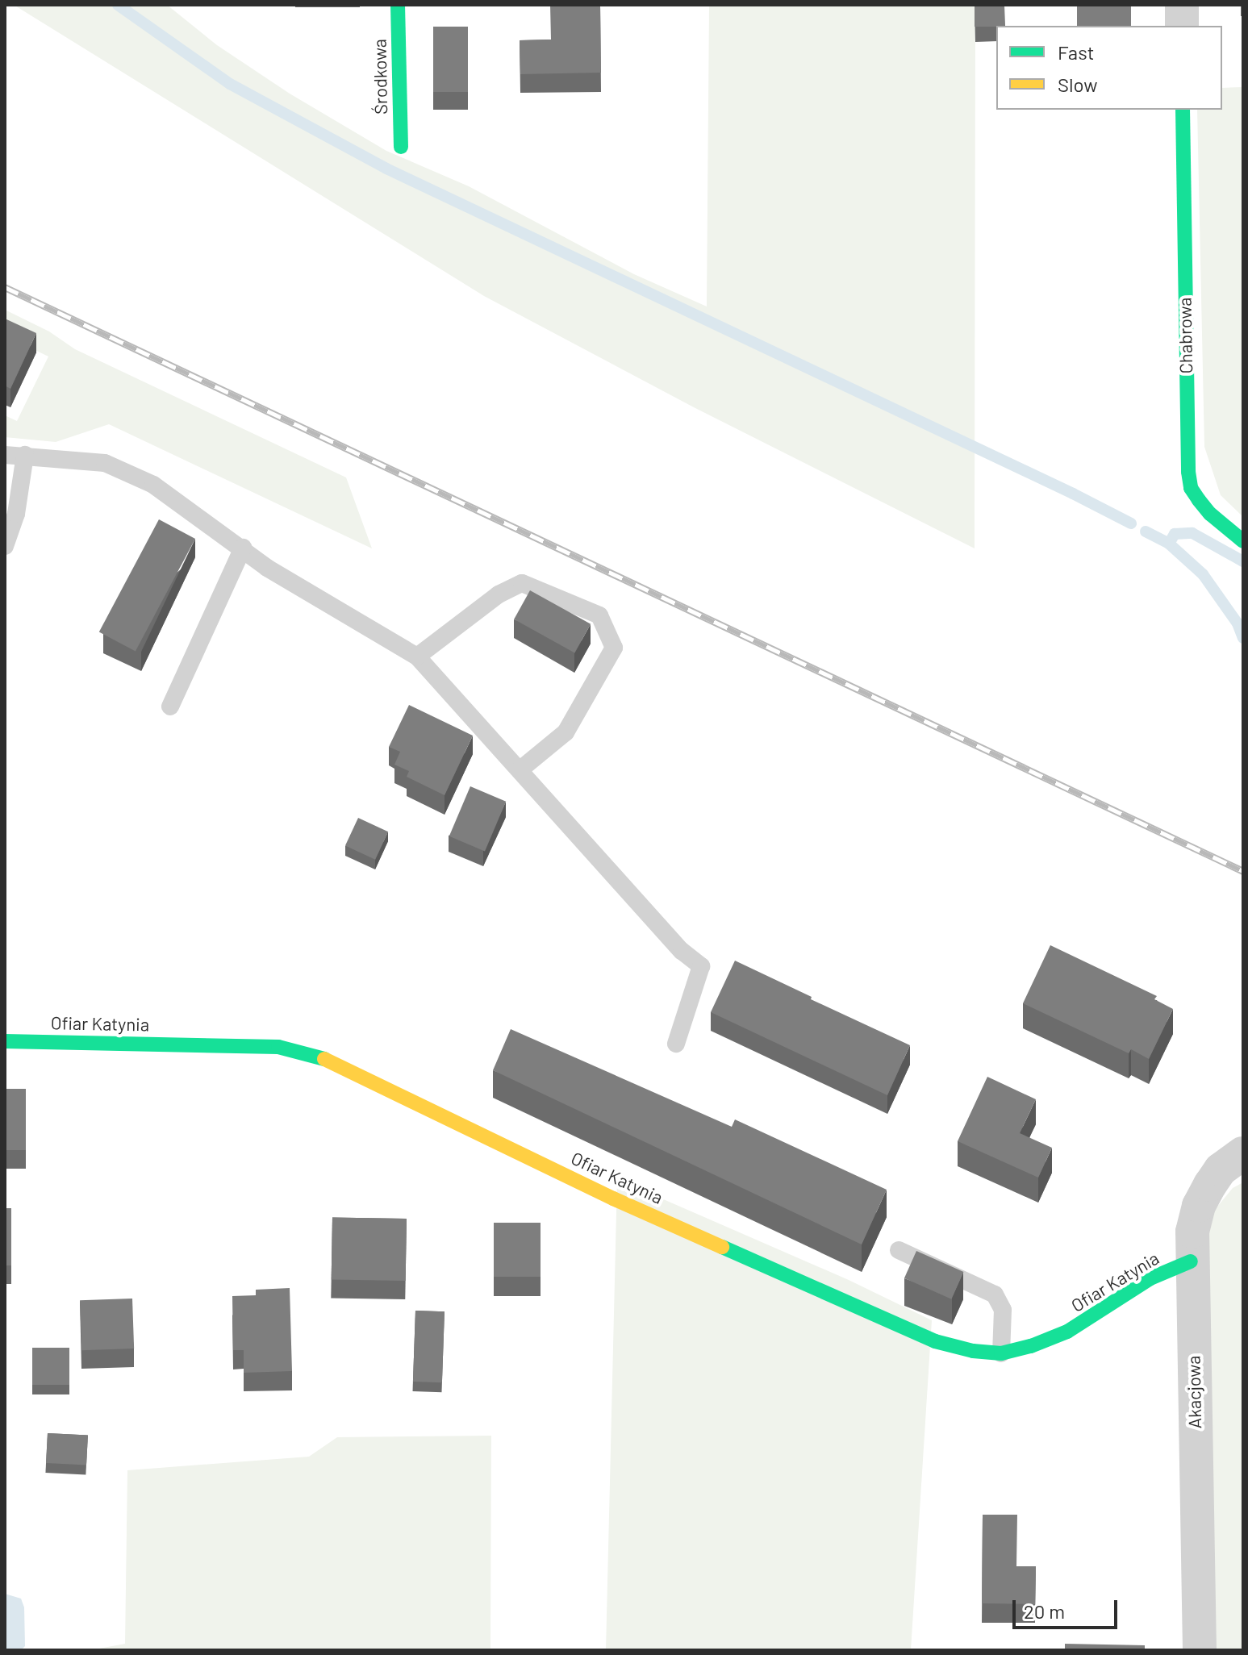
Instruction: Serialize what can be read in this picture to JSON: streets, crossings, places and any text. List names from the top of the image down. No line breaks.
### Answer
{"streets":{"street":["Środkowa","Chabrowa","Ofiar Katynia","Akacjowa"]},"crossings":[["Ofiar Katynia","Akacjowa"]],"legend":["Fast","Slow"],"scale_bar":"20 m"}
